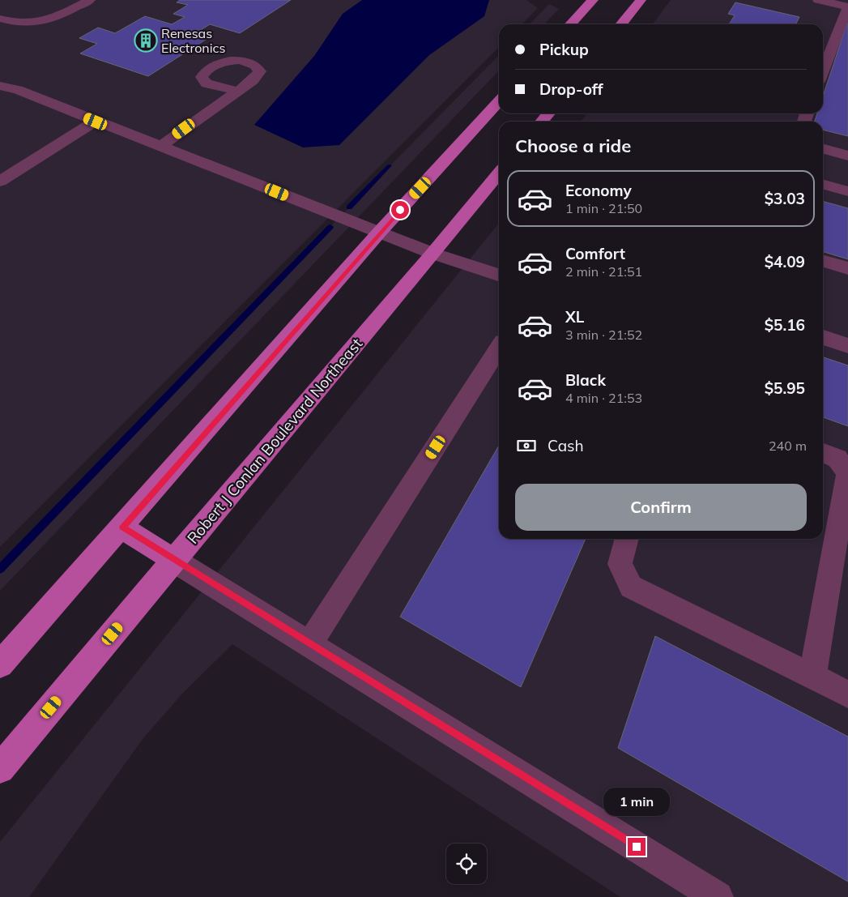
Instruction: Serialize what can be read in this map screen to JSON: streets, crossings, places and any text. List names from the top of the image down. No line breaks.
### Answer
{"streets":{"main road":["Robert J Conlan Boulevard Northeast"]},"places":{"building":["Renesas Electronics"]},"page":{"banner":["Pickup","Drop-off"],"heading":"Choose a ride","list":[{"name":"Economy","note":"1 min · 21:50","value":"$3.03"},{"name":"Comfort","note":"2 min · 21:51","value":"$4.09"},{"name":"XL","note":"3 min · 21:52","value":"$5.16"},{"name":"Black","note":"4 min · 21:53","value":"$5.95"}],"pay":["Cash","240 m"],"buttons":"Confirm","bubble":"1 min"}}
